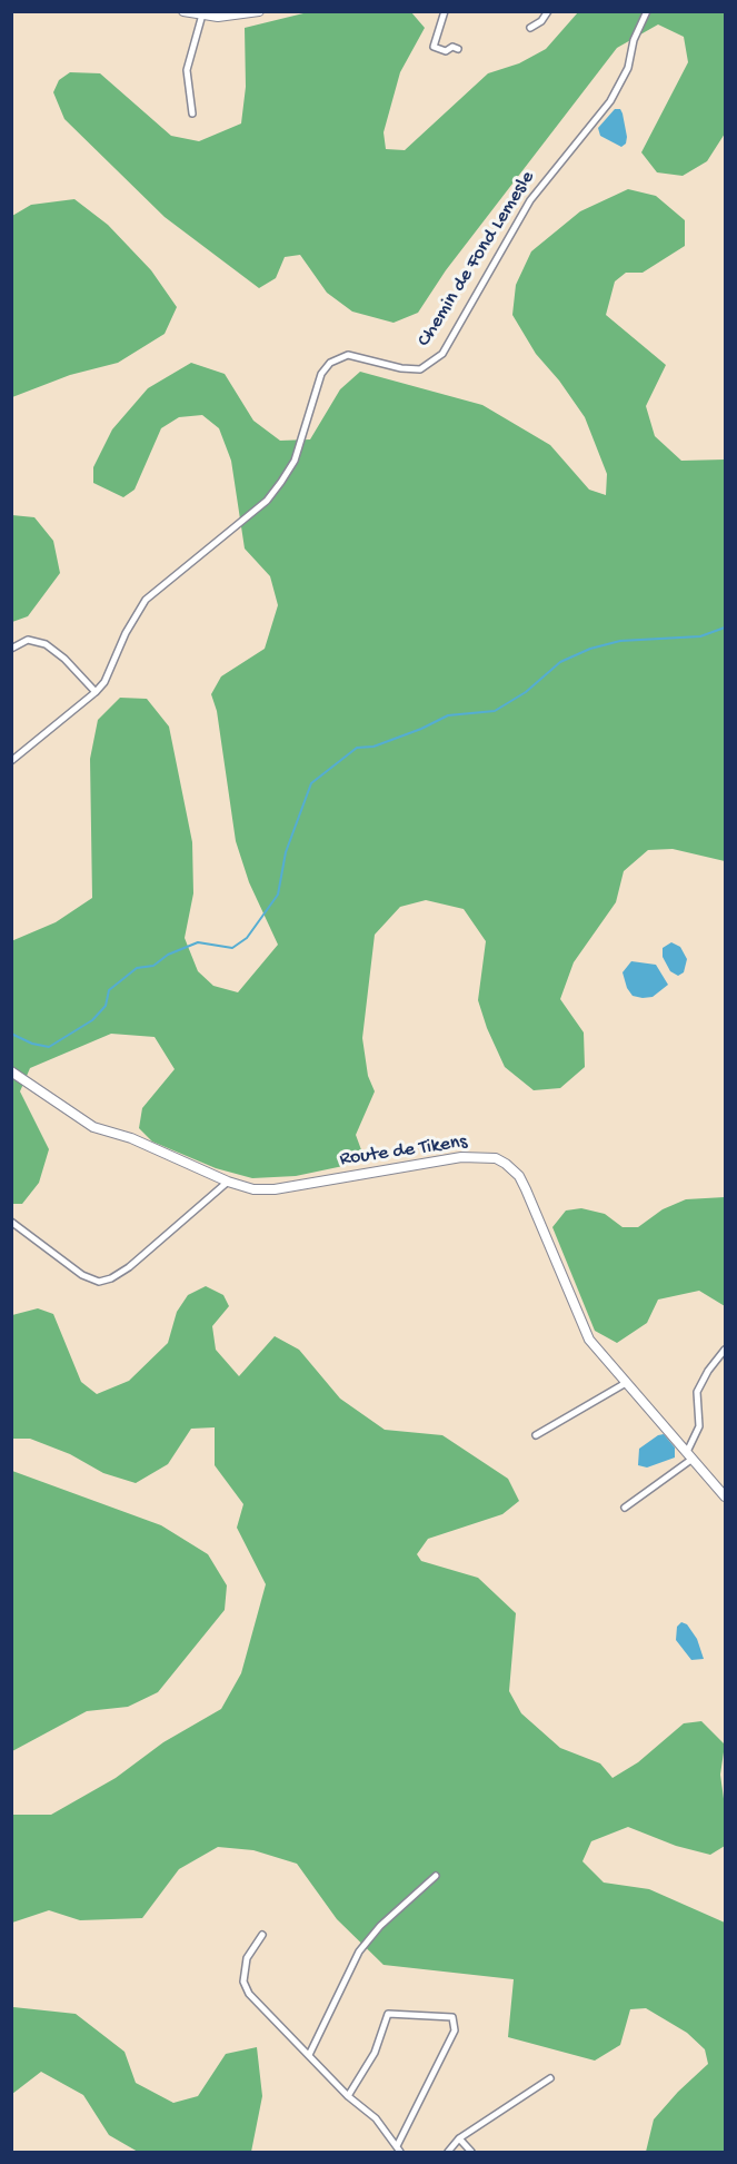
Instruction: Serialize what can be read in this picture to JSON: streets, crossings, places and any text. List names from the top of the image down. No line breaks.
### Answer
{"streets":{"street":["Chemin de Fond Lemesle","Route de Tikens"]}}
